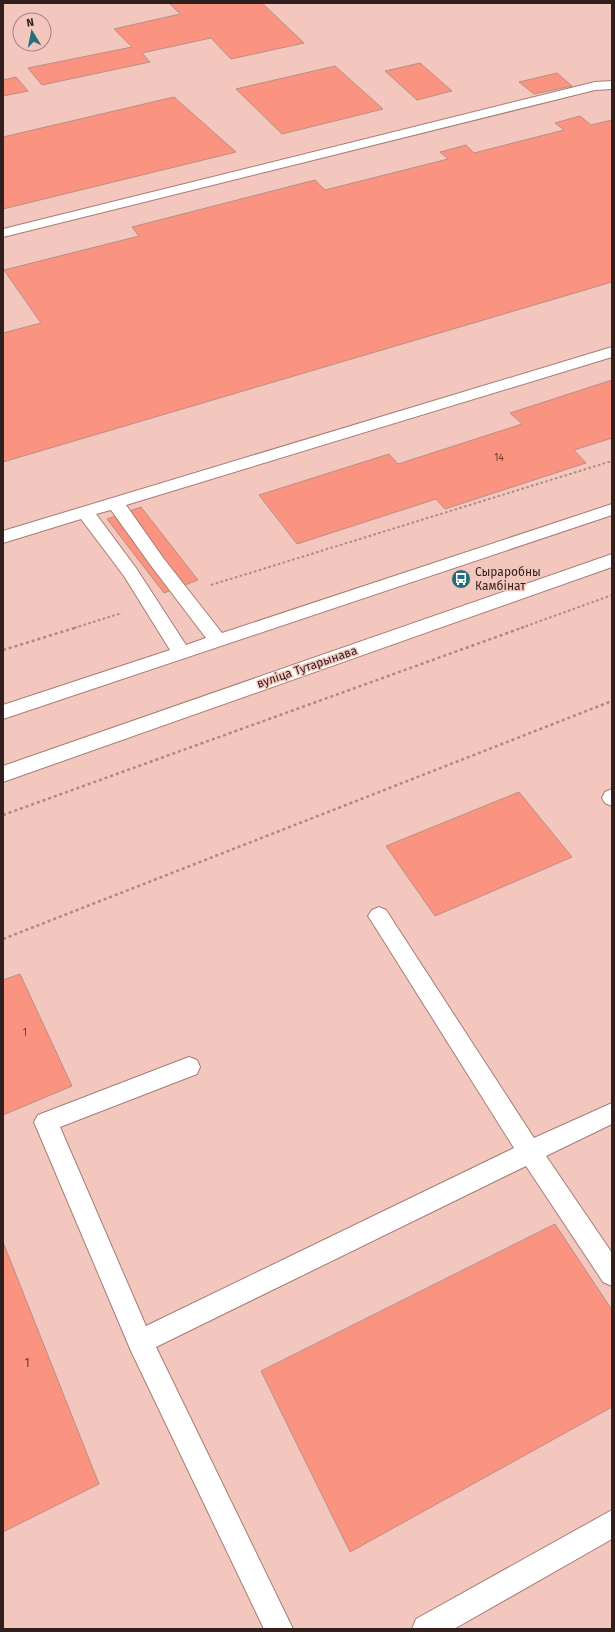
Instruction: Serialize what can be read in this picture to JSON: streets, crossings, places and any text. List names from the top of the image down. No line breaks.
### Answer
{"streets":{"street":["вуліца Тутарынава"]},"places":{"bus stop":["Сыраробны Камбінат"]},"house_numbers":["14","1","1"],"north":"top"}
